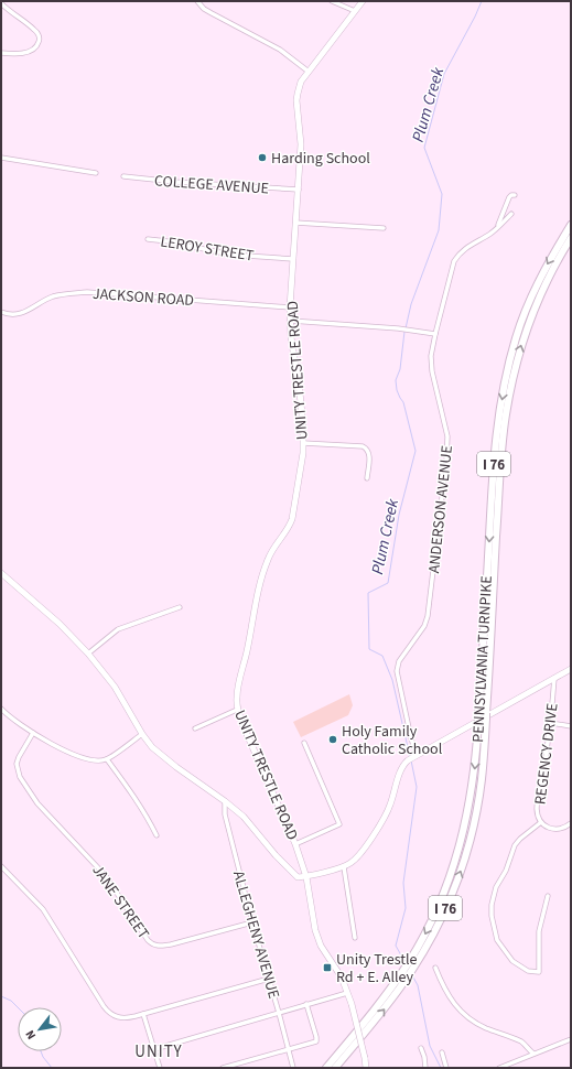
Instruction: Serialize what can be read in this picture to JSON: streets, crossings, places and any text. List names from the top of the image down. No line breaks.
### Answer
{"streets":{"highway":["I 76","PENNSYLVANIA TURNPIKE"],"street":["COLLEGE AVENUE","LEROY STREET","JACKSON ROAD","UNITY TRESTLE ROAD","ANDERSON AVENUE","REGENCY DRIVE","JANE STREET","ALLEGHENY AVENUE"]},"crossings":[["COLLEGE AVENUE","UNITY TRESTLE ROAD"],["LEROY STREET","UNITY TRESTLE ROAD"],["JACKSON ROAD","UNITY TRESTLE ROAD"],["JANE STREET","ALLEGHENY AVENUE"]],"districts":["UNITY"],"water":["Plum Creek"],"places":{"other":["Harding School","Holy Family Catholic School"],"transit":["Unity Trestle Rd + E. Alley"]},"north":"bottom left"}
